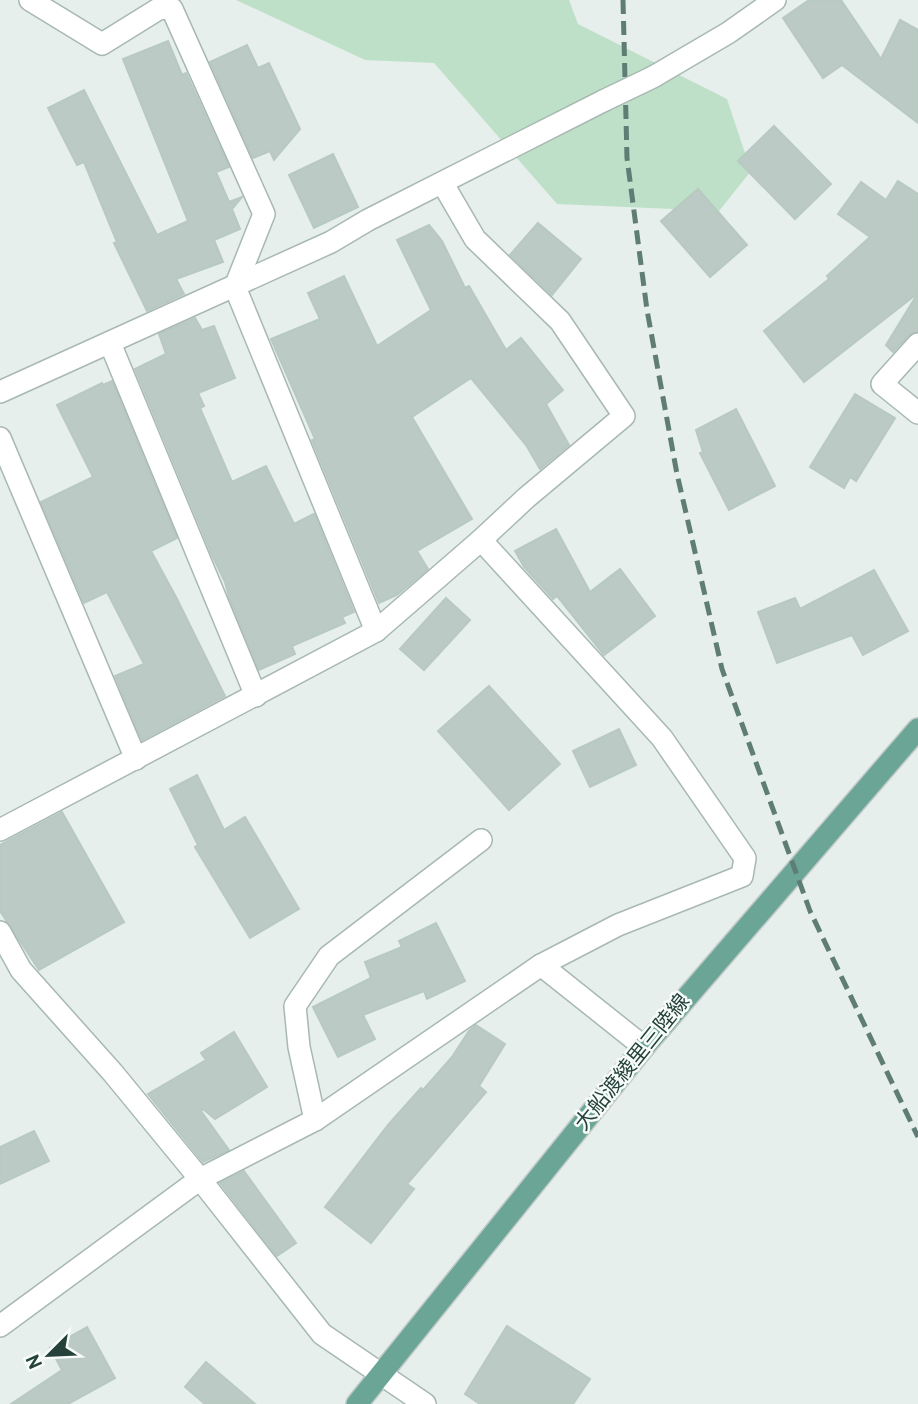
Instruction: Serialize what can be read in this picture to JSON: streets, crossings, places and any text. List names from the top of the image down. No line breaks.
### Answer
{"streets":{"main road":["大船渡綾里三陸線"]},"north":"bottom left"}
